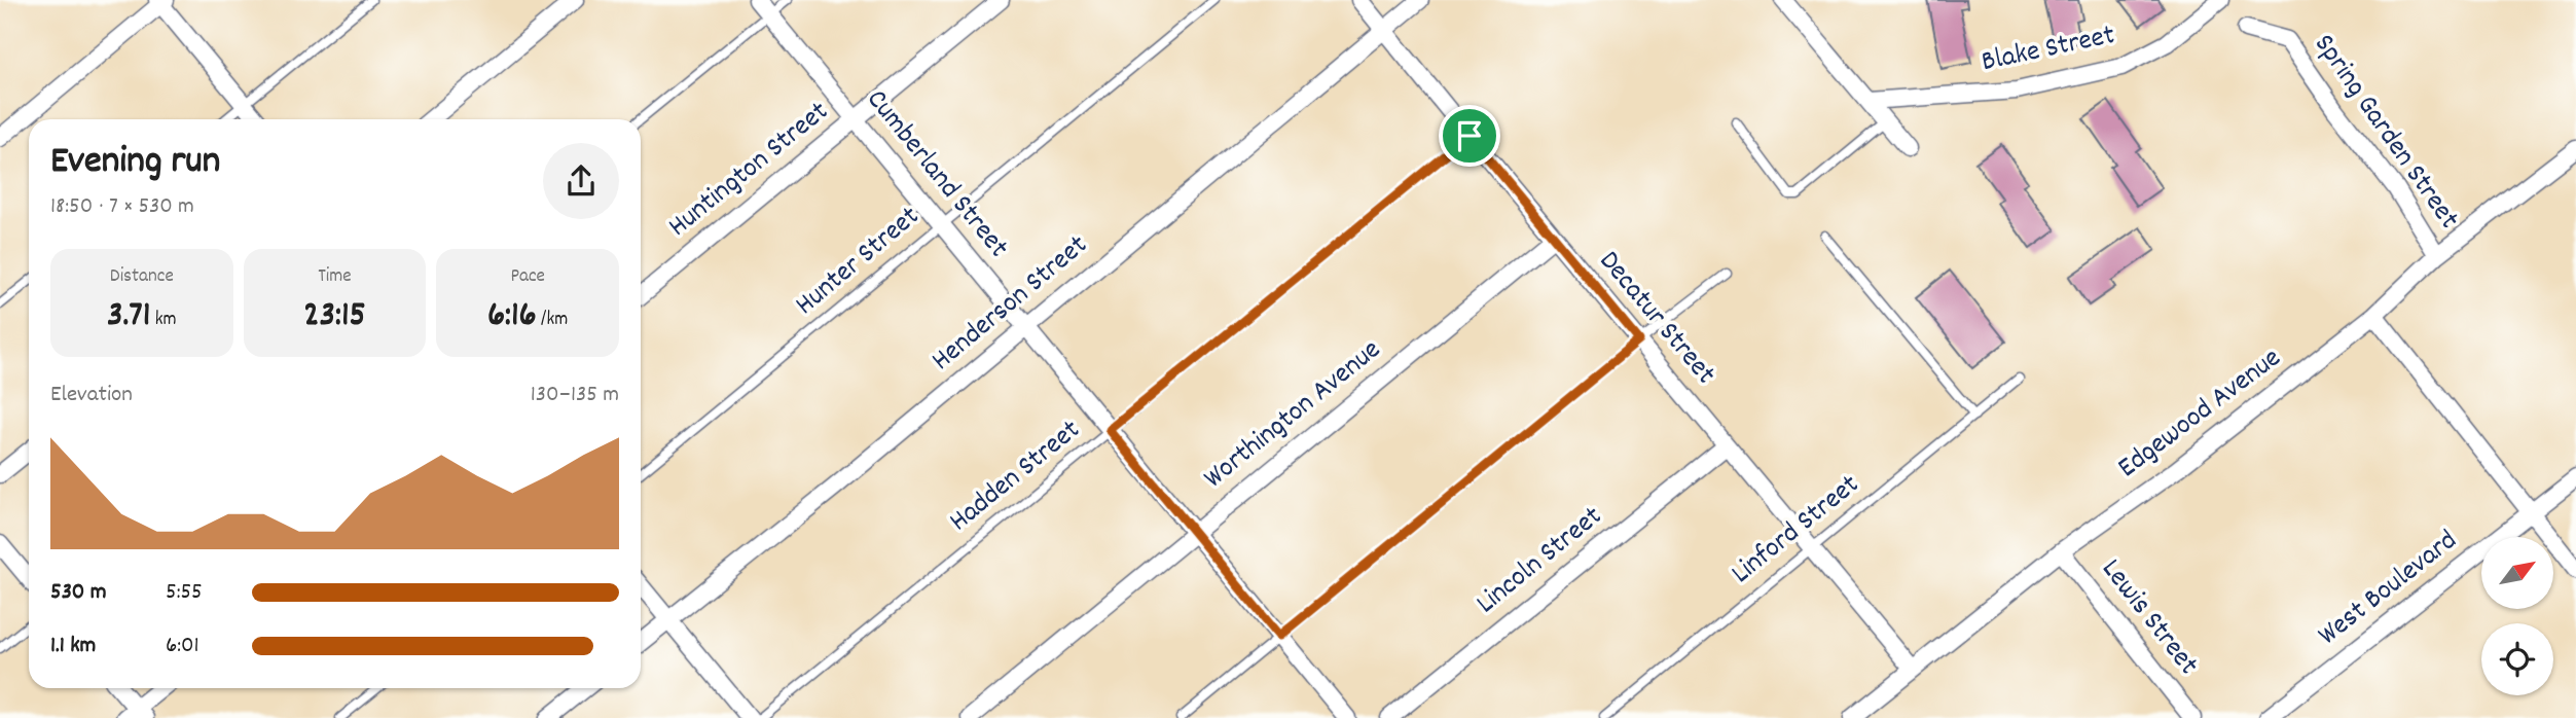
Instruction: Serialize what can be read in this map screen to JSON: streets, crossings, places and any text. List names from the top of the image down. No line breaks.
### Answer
{"streets":{"street":["Blake Street","Spring Garden Street","Huntington Street","Cumberland Street","Henderson Street","Decatur Street","Edgewood Avenue","Worthington Avenue","Lincoln Street","West Boulevard","Lewis Street"],"lane":["Hunter Street","Hadden Street","Linford Street"]},"crossings":[["Spring Garden Street","Edgewood Avenue"],["Huntington Street","Cumberland Street"],["Cumberland Street","Hunter Street"],["Cumberland Street","Henderson Street"],["Cumberland Street","Worthington Avenue"],["Cumberland Street","Hadden Street"],["Henderson Street","Decatur Street"],["Decatur Street","Edgewood Avenue"],["Decatur Street","Worthington Avenue"],["Decatur Street","Hadden Street"],["Decatur Street","Linford Street"],["Decatur Street","Lincoln Street"],["Edgewood Avenue","Lewis Street"]],"north":"top right","page":{"heading":["Evening run","18:50 · 7 × 530 m"],"stats":[["Distance","3.71 km"],["Time","23:15"],["Pace","6:16 /km"]],"chart":["Elevation","130–135 m"],"list":[{"name":"530 m","note":"5:55"},{"name":"1.1 km","note":"6:01"}]}}
